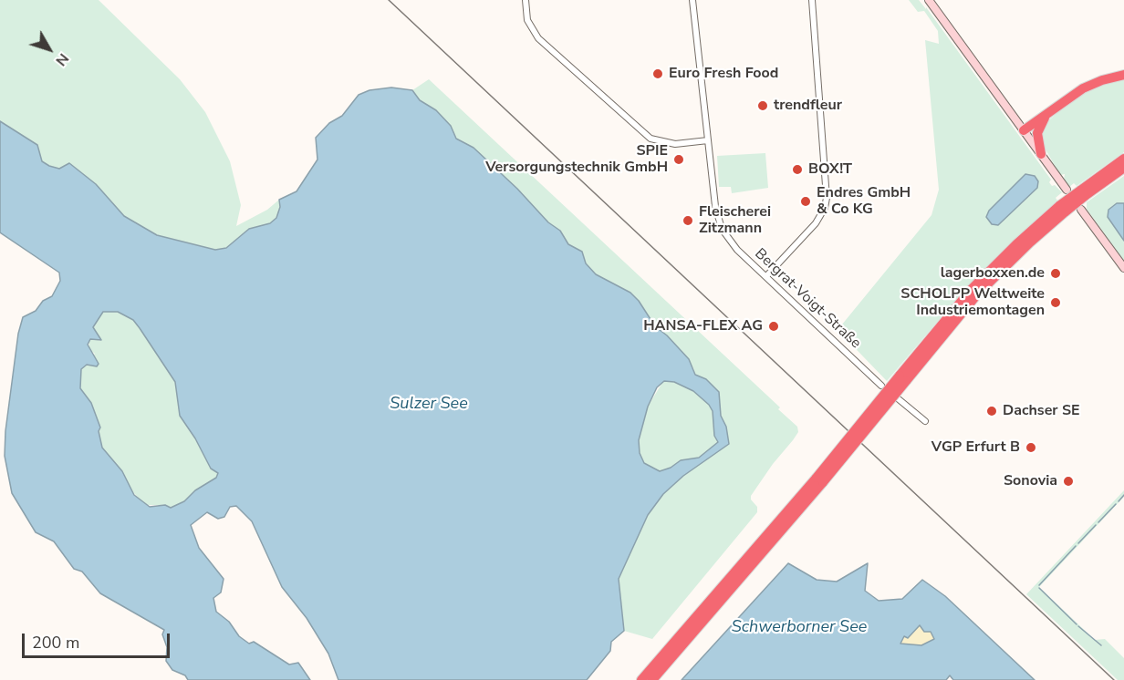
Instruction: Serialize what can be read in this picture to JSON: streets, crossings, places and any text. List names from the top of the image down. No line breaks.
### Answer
{"streets":{"street":["Bergrat-Voigt-Straße"]},"water":["Sulzer See","Schwerborner See"],"places":["Euro Fresh Food","trendfleur","SPIE Versorgungstechnik GmbH","BOX!T","Endres GmbH & Co KG","Fleischerei Zitzmann","lagerboxxen.de","SCHOLPP Weltweite Industriemontagen","HANSA-FLEX AG","Dachser SE","VGP Erfurt B","Sonovia"],"scale_bar":"200 m","north":"bottom right"}
